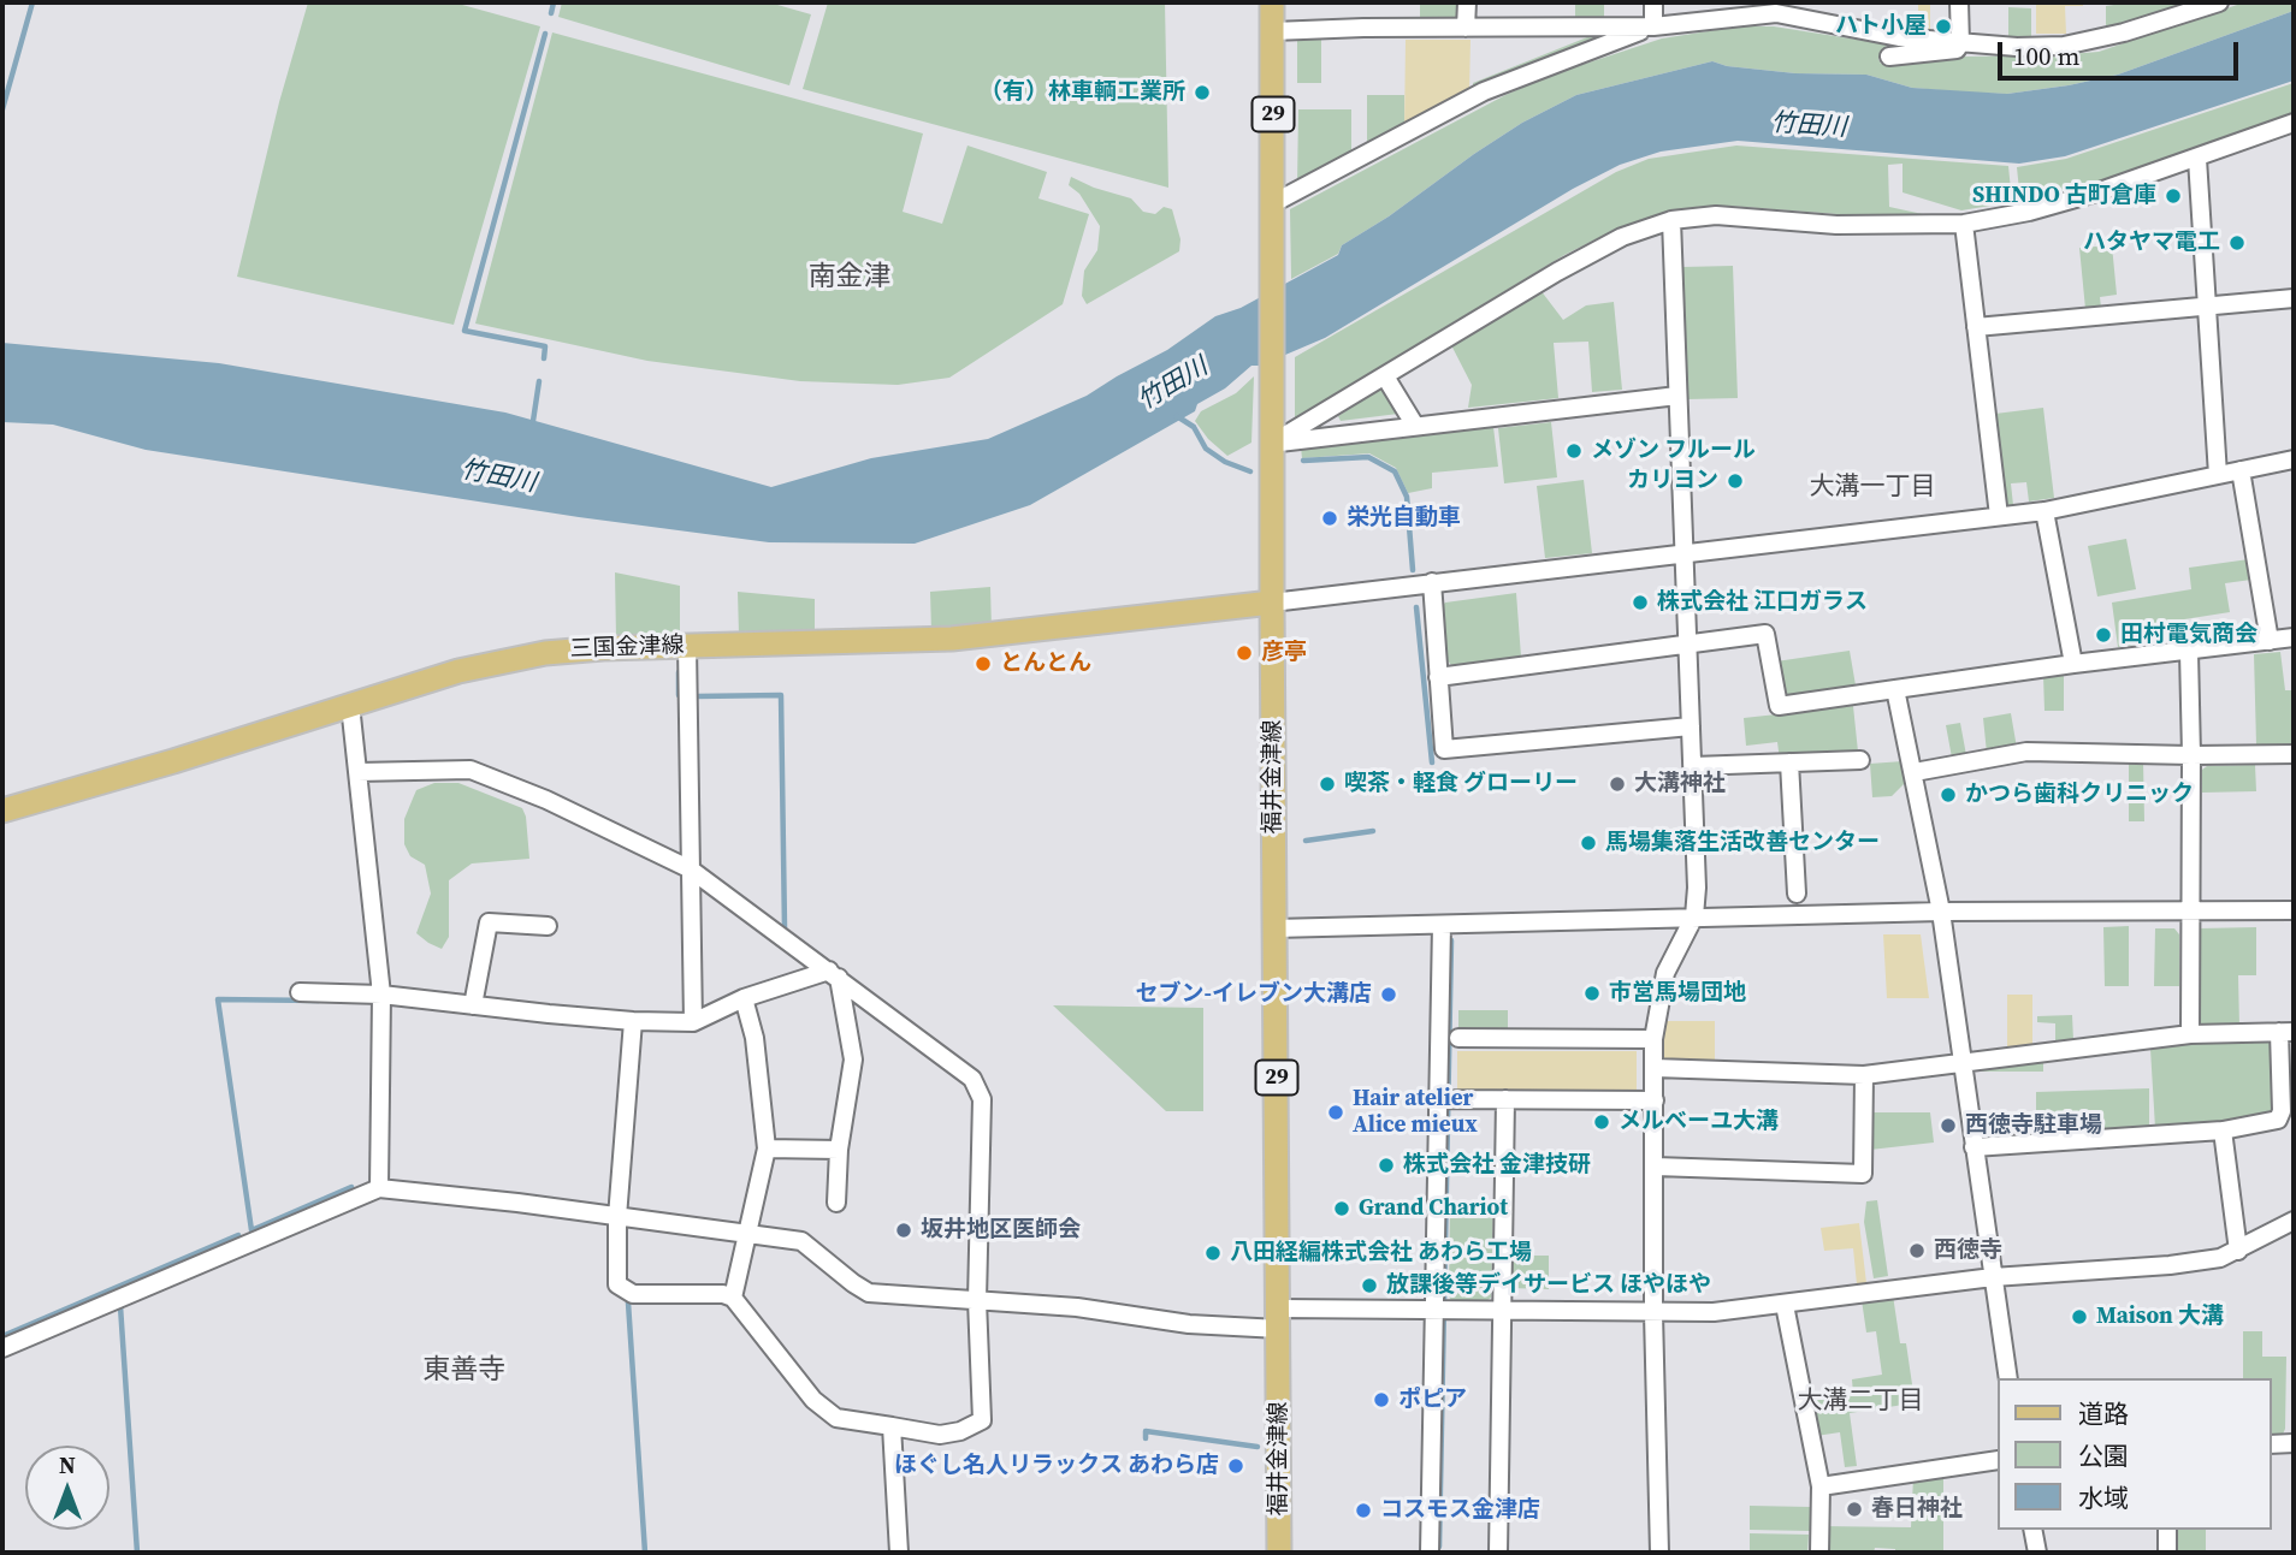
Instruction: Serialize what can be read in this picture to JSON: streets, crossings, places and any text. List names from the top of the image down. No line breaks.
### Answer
{"streets":{"main road":["29","三国金津線","福井金津線"]},"crossings":[["三国金津線","福井金津線"]],"districts":["南金津","大溝一丁目","東善寺","大溝二丁目"],"water":["竹田川"],"places":["ハト小屋","（有）林車輌工業所","SHINDO 古町倉庫","ハタヤマ電工","メゾン フルール","カリヨン","栄光自動車","株式会社 江口ガラス","田村電気商会","彦亭","とんとん","喫茶・軽食 グローリー","大溝神社","かつら歯科クリニック","馬場集落生活改善センター","市営馬場団地","セブン-イレブン大溝店","Hair atelier Alice mieux","メルベーユ大溝","西徳寺駐車場","株式会社 金津技研","Grand Chariot","坂井地区医師会","西徳寺","八田経編株式会社 あわら工場","放課後等デイサービス ほやほや","Maison 大溝","ポピア","ほぐし名人リラックス あわら店","春日神社","コスモス金津店"],"legend":["道路","公園","水域"],"scale_bar":"100 m","north":"top"}
